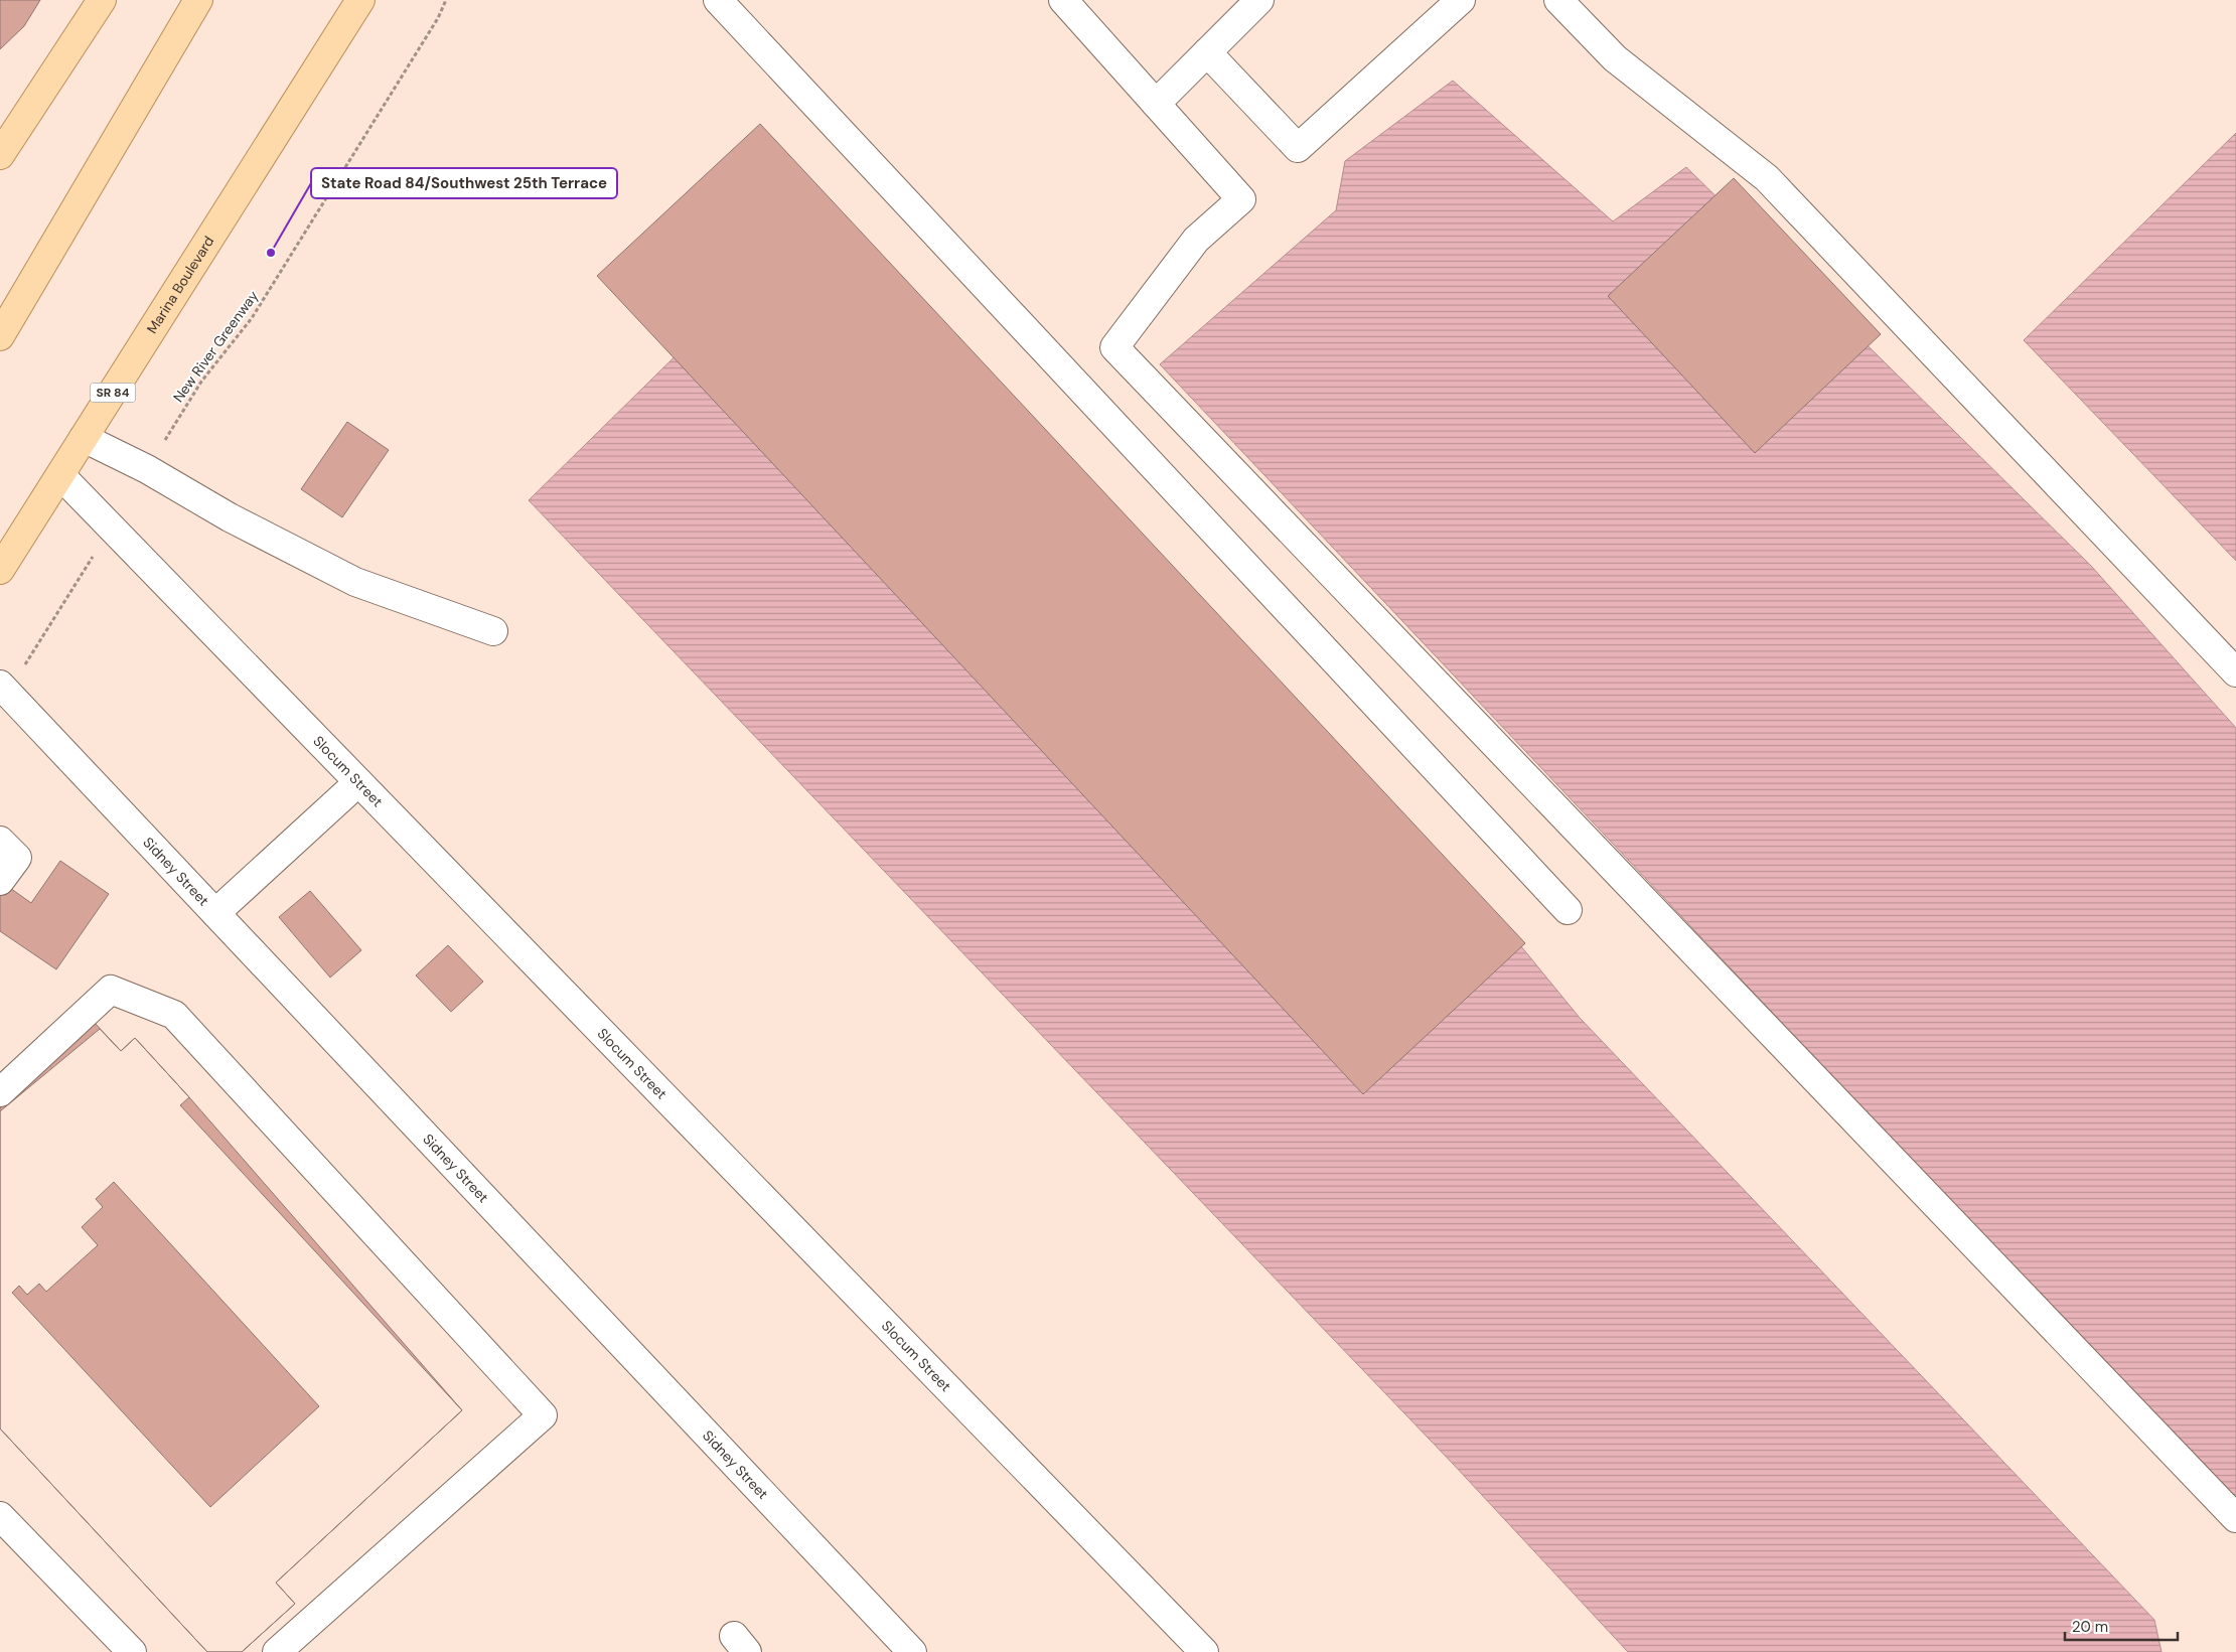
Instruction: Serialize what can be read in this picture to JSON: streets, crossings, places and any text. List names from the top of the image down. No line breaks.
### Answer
{"streets":{"main road":["Marina Boulevard","SR 84"],"street":["Slocum Street","Sidney Street"],"path":["New River Greenway"]},"crossings":[["Marina Boulevard","Slocum Street"]],"places":["State Road 84/Southwest 25th Terrace"],"scale_bar":"20 m"}
